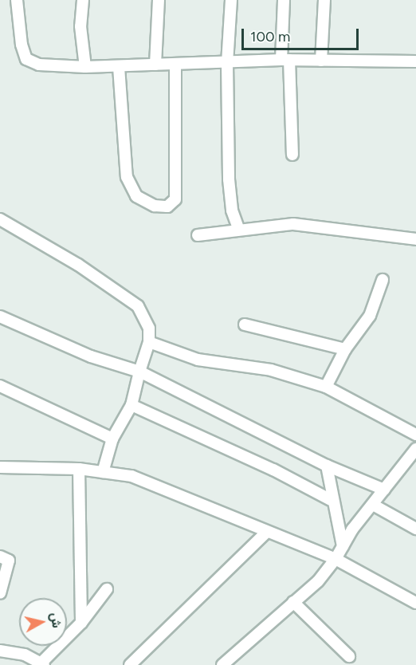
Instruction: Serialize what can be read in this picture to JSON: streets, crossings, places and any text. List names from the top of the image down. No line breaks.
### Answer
{"scale_bar":"100 m","north":"right"}
